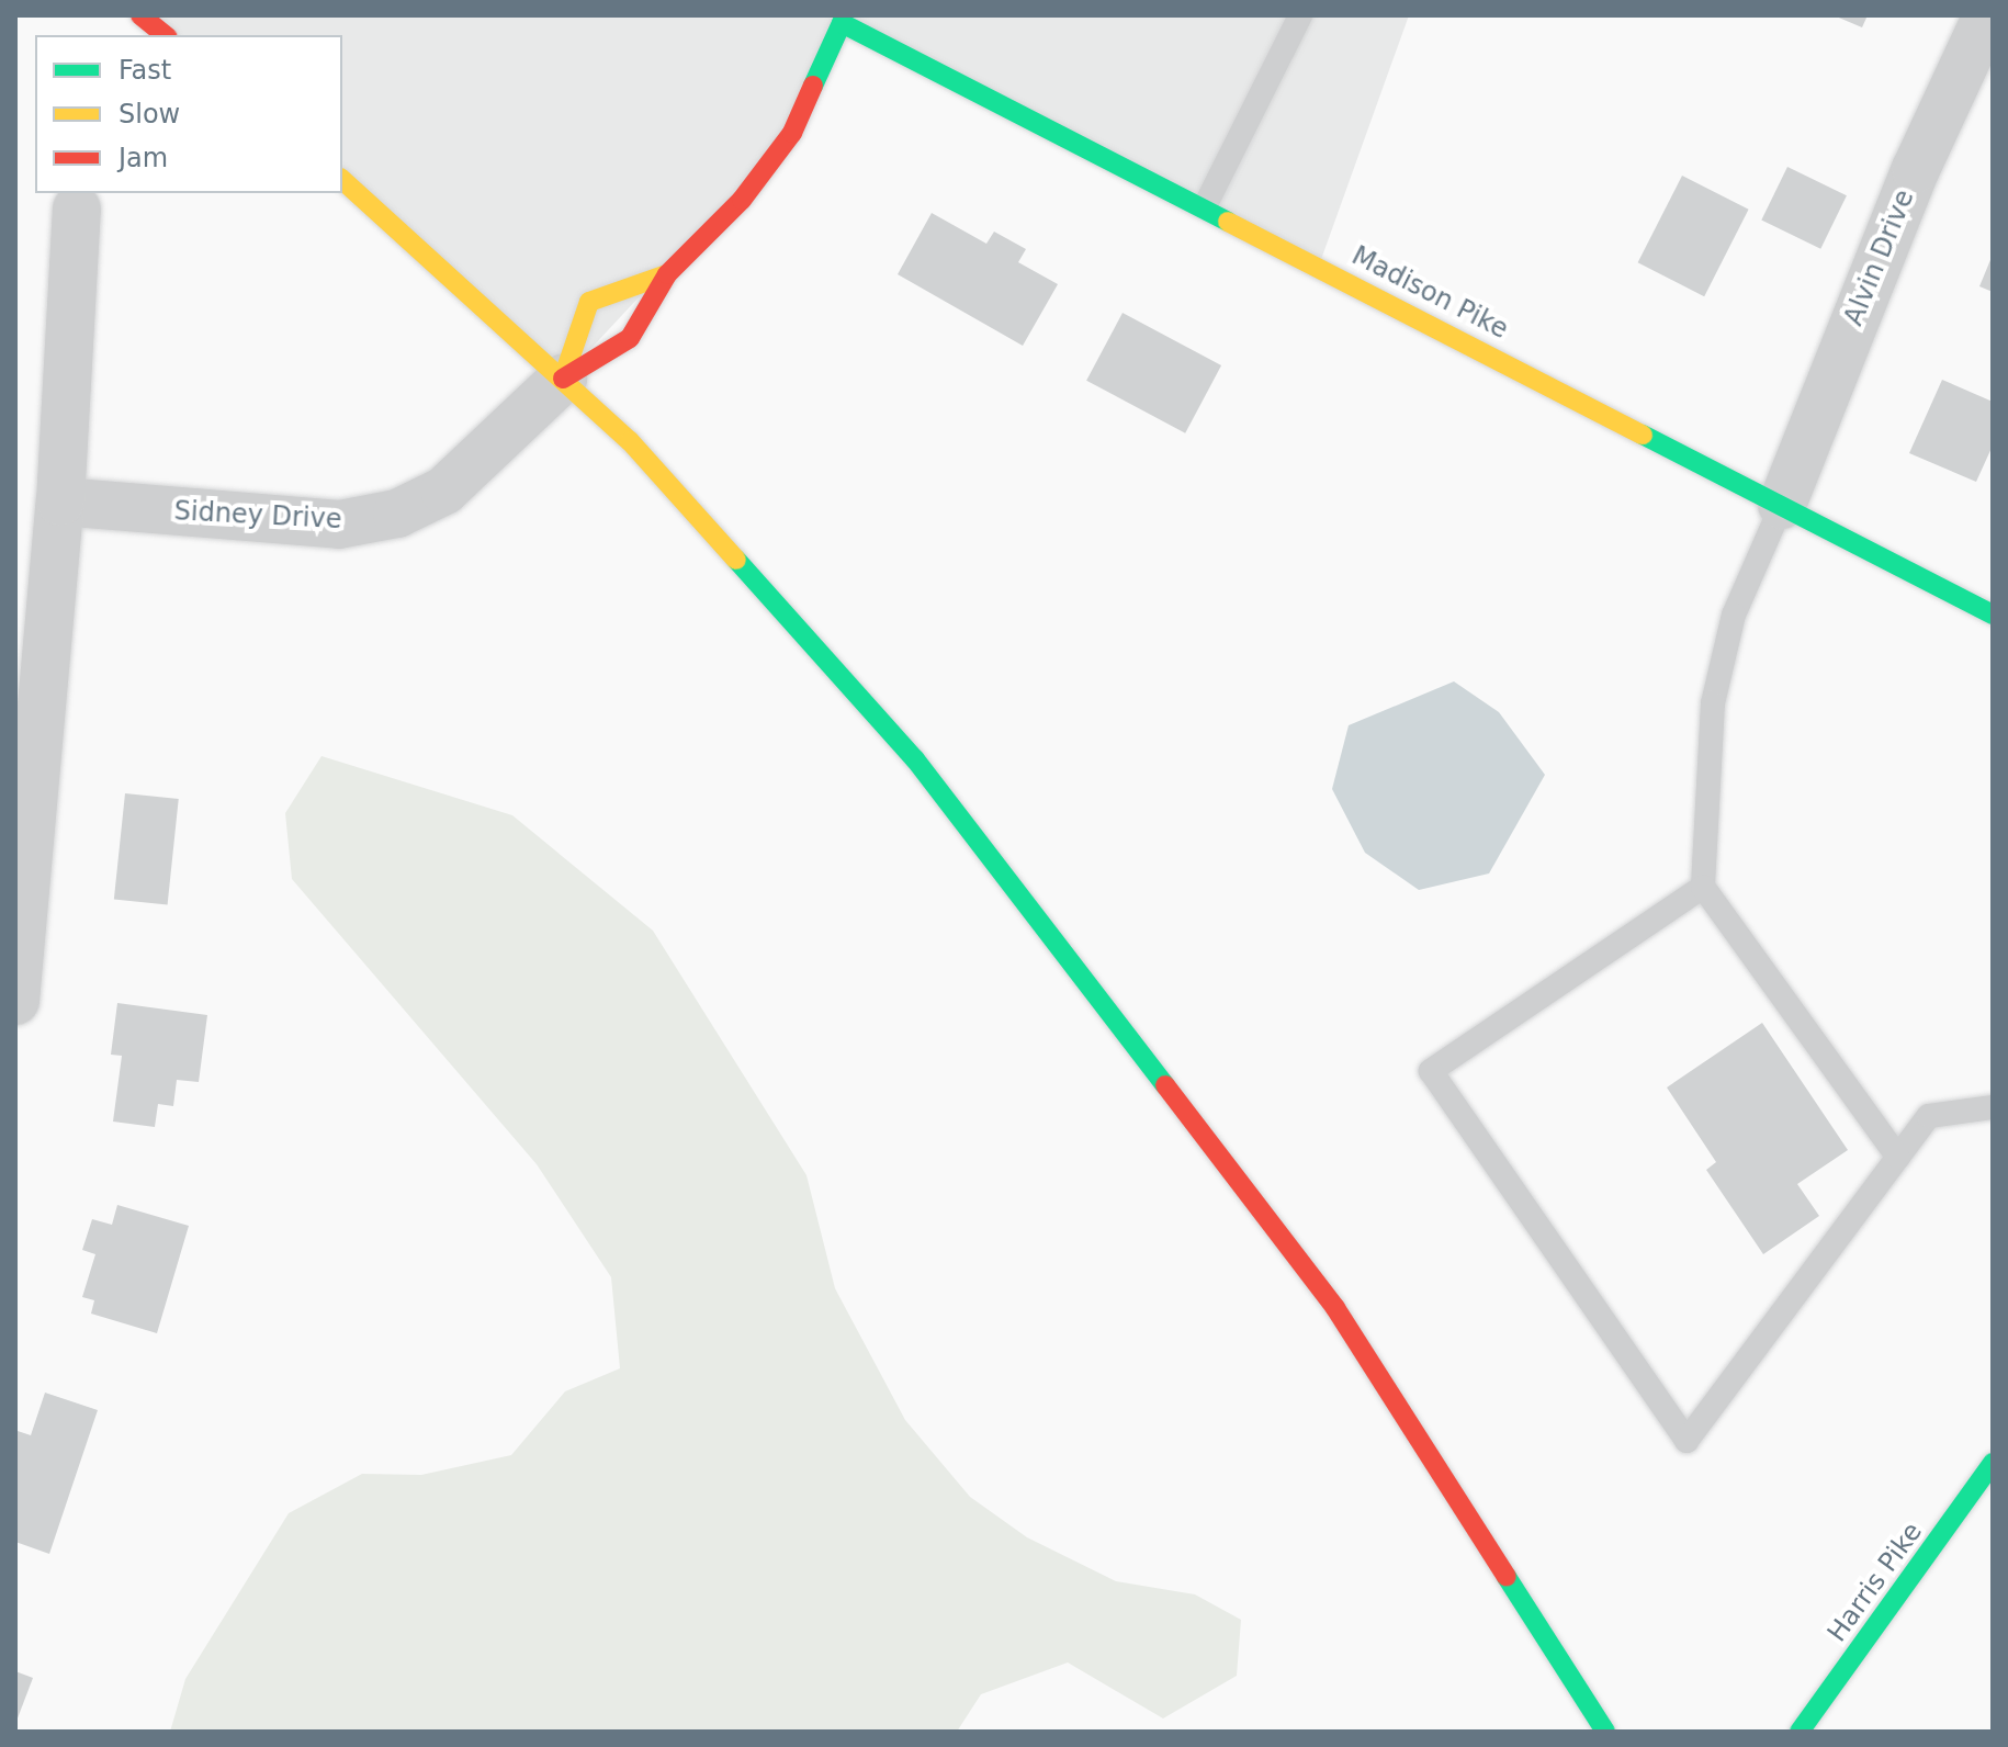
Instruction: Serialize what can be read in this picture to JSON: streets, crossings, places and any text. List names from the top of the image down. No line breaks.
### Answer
{"streets":{"main road":["Madison Pike","Sidney Drive","Harris Pike"],"street":["Alvin Drive"]},"crossings":[["Alvin Drive","Madison Pike"],["Madison Pike","Sidney Drive"]],"legend":["Fast","Slow","Jam"]}
